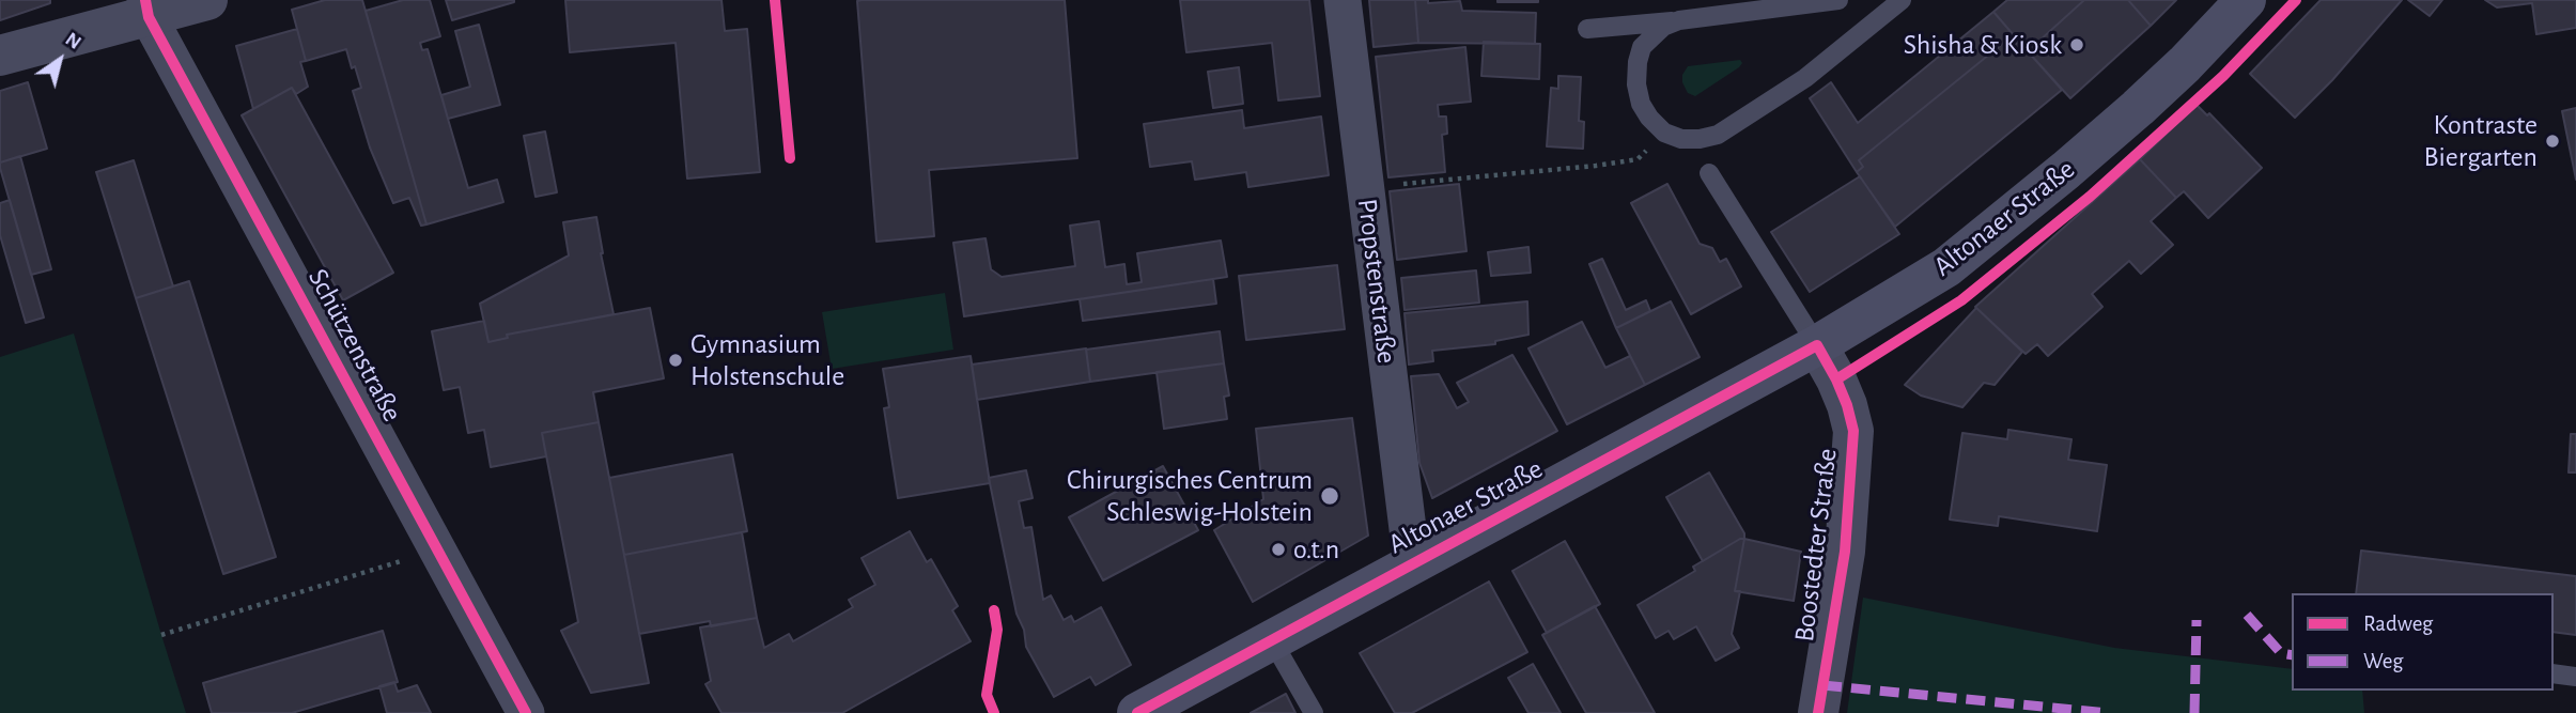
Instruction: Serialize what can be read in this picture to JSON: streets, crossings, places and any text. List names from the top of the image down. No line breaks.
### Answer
{"streets":{"main road":["Altonaer Straße"],"street":["Propstenstraße","Schützenstraße","Boostedter Straße"]},"crossings":[["Altonaer Straße","Propstenstraße"],["Altonaer Straße","Boostedter Straße"]],"places":["Shisha & Kiosk","Kontraste Biergarten","Gymnasium Holstenschule","Chirurgisches Centrum Schleswig-Holstein","o.t.n"],"legend":["Radweg","Weg"],"north":"top right"}
